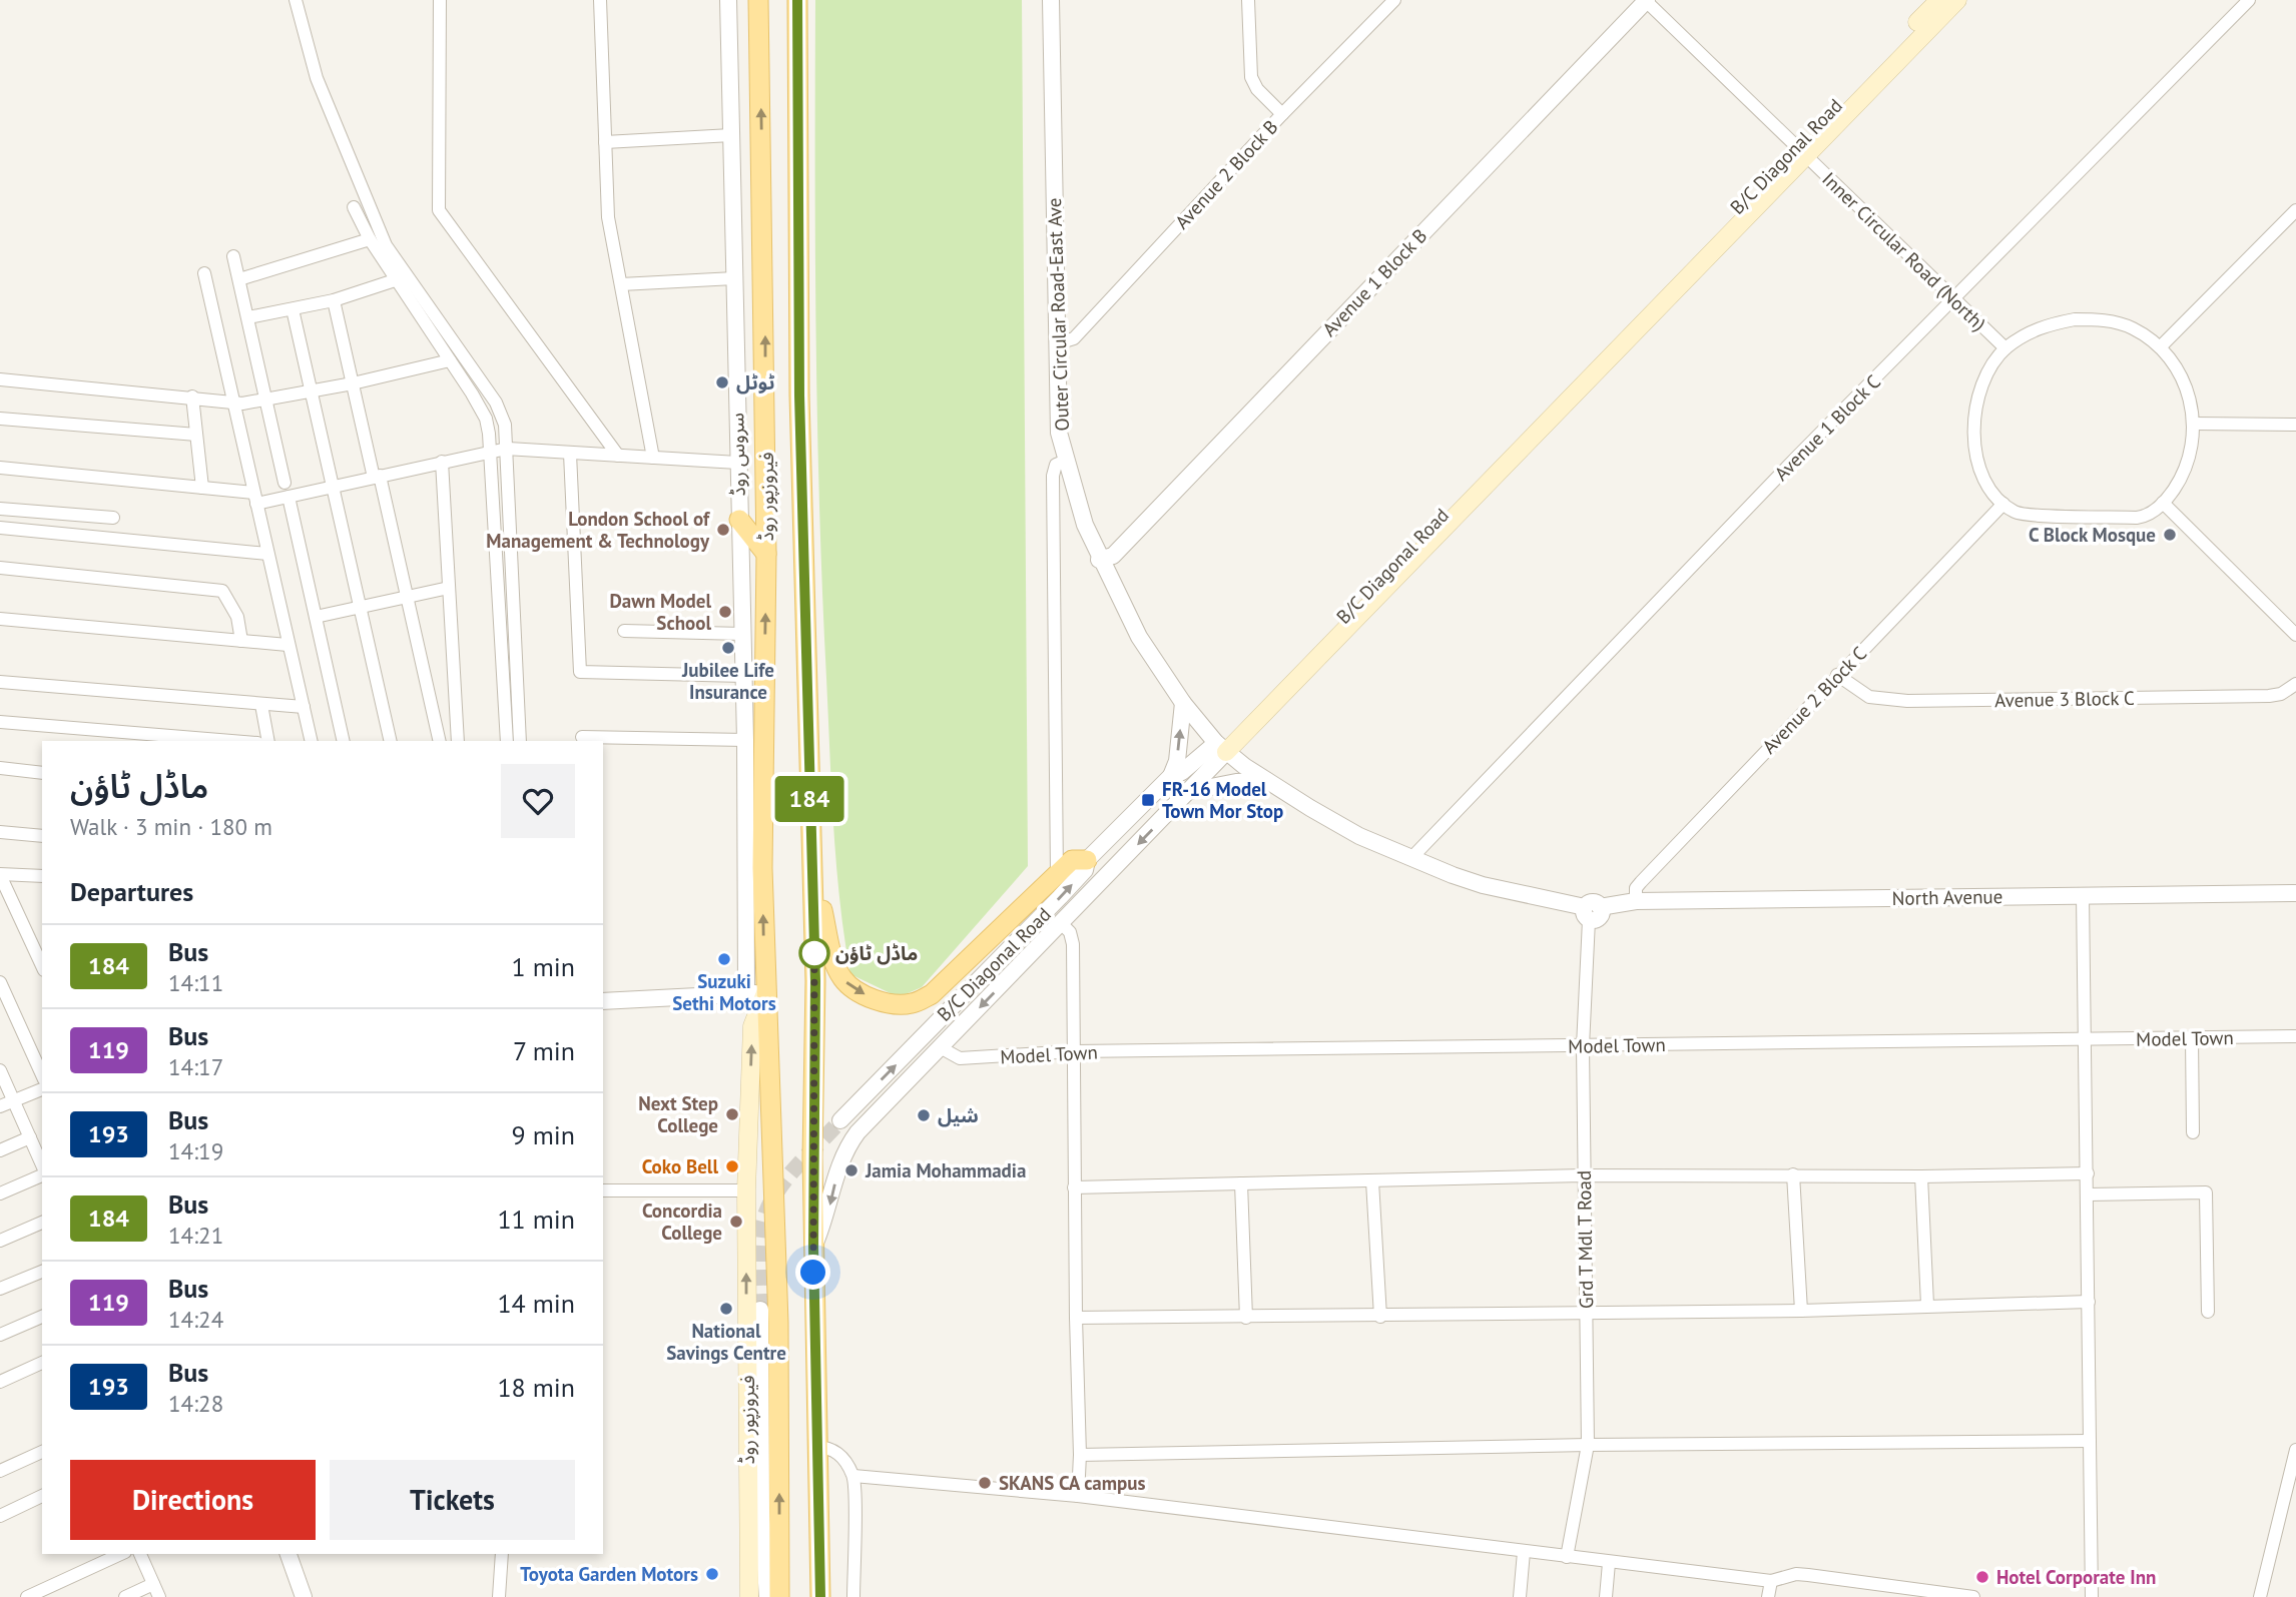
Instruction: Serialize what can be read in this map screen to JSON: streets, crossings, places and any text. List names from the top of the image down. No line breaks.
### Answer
{"streets":{"main road":["B/C Diagonal Road","فیروزپور روڈ"],"street":["Avenue 2 Block B","Inner Circular Road (North)","Avenue 1 Block B","Outer Circular Road-East Ave","Avenue 1 Block C","سروس روڈ","Avenue 3 Block C","Avenue 2 Block C","North Avenue","Model Town","Grd T Mdl T Road"]},"crossings":[["B/C Diagonal Road","Inner Circular Road (North)"],["B/C Diagonal Road","Outer Circular Road-East Ave"],["Avenue 2 Block B","Outer Circular Road-East Ave"],["Inner Circular Road (North)","Avenue 1 Block B"],["Inner Circular Road (North)","Avenue 1 Block C"],["Inner Circular Road (North)","Avenue 2 Block C"],["Avenue 1 Block B","Outer Circular Road-East Ave"],["Outer Circular Road-East Ave","Avenue 1 Block C"],["Outer Circular Road-East Ave","North Avenue"],["Outer Circular Road-East Ave","Grd T Mdl T Road"],["سروس روڈ","فیروزپور روڈ"],["Avenue 3 Block C","Avenue 2 Block C"],["Avenue 2 Block C","North Avenue"],["North Avenue","Grd T Mdl T Road"],["Model Town","Grd T Mdl T Road"]],"places":{"other":["ٹوٹل","London School of Management & Technology","C Block Mosque","Dawn Model School","Jubilee Life Insurance","ماڈل ٹاؤن","Suzuki Sethi Motors","Next Step College","شیل","Coko Bell","Jamia Mohammadia","Concordia College","National Savings Centre","SKANS CA campus","Toyota Garden Motors","Hotel Corporate Inn"],"transit":["FR-16 Model Town Mor Stop"]},"lines":["bus line 184"],"page":{"on_map":"184","heading":[["ماڈل ٹاؤن","Walk · 3 min · 180 m"],"Departures"],"list":[{"mark":"184","name":"Bus","note":"14:11","value":"1 min"},{"mark":"119","name":"Bus","note":"14:17","value":"7 min"},{"mark":"193","name":"Bus","note":"14:19","value":"9 min"},{"mark":"184","name":"Bus","note":"14:21","value":"11 min"},{"mark":"119","name":"Bus","note":"14:24","value":"14 min"},{"mark":"193","name":"Bus","note":"14:28","value":"18 min"}],"buttons":["Directions","Tickets"]}}
